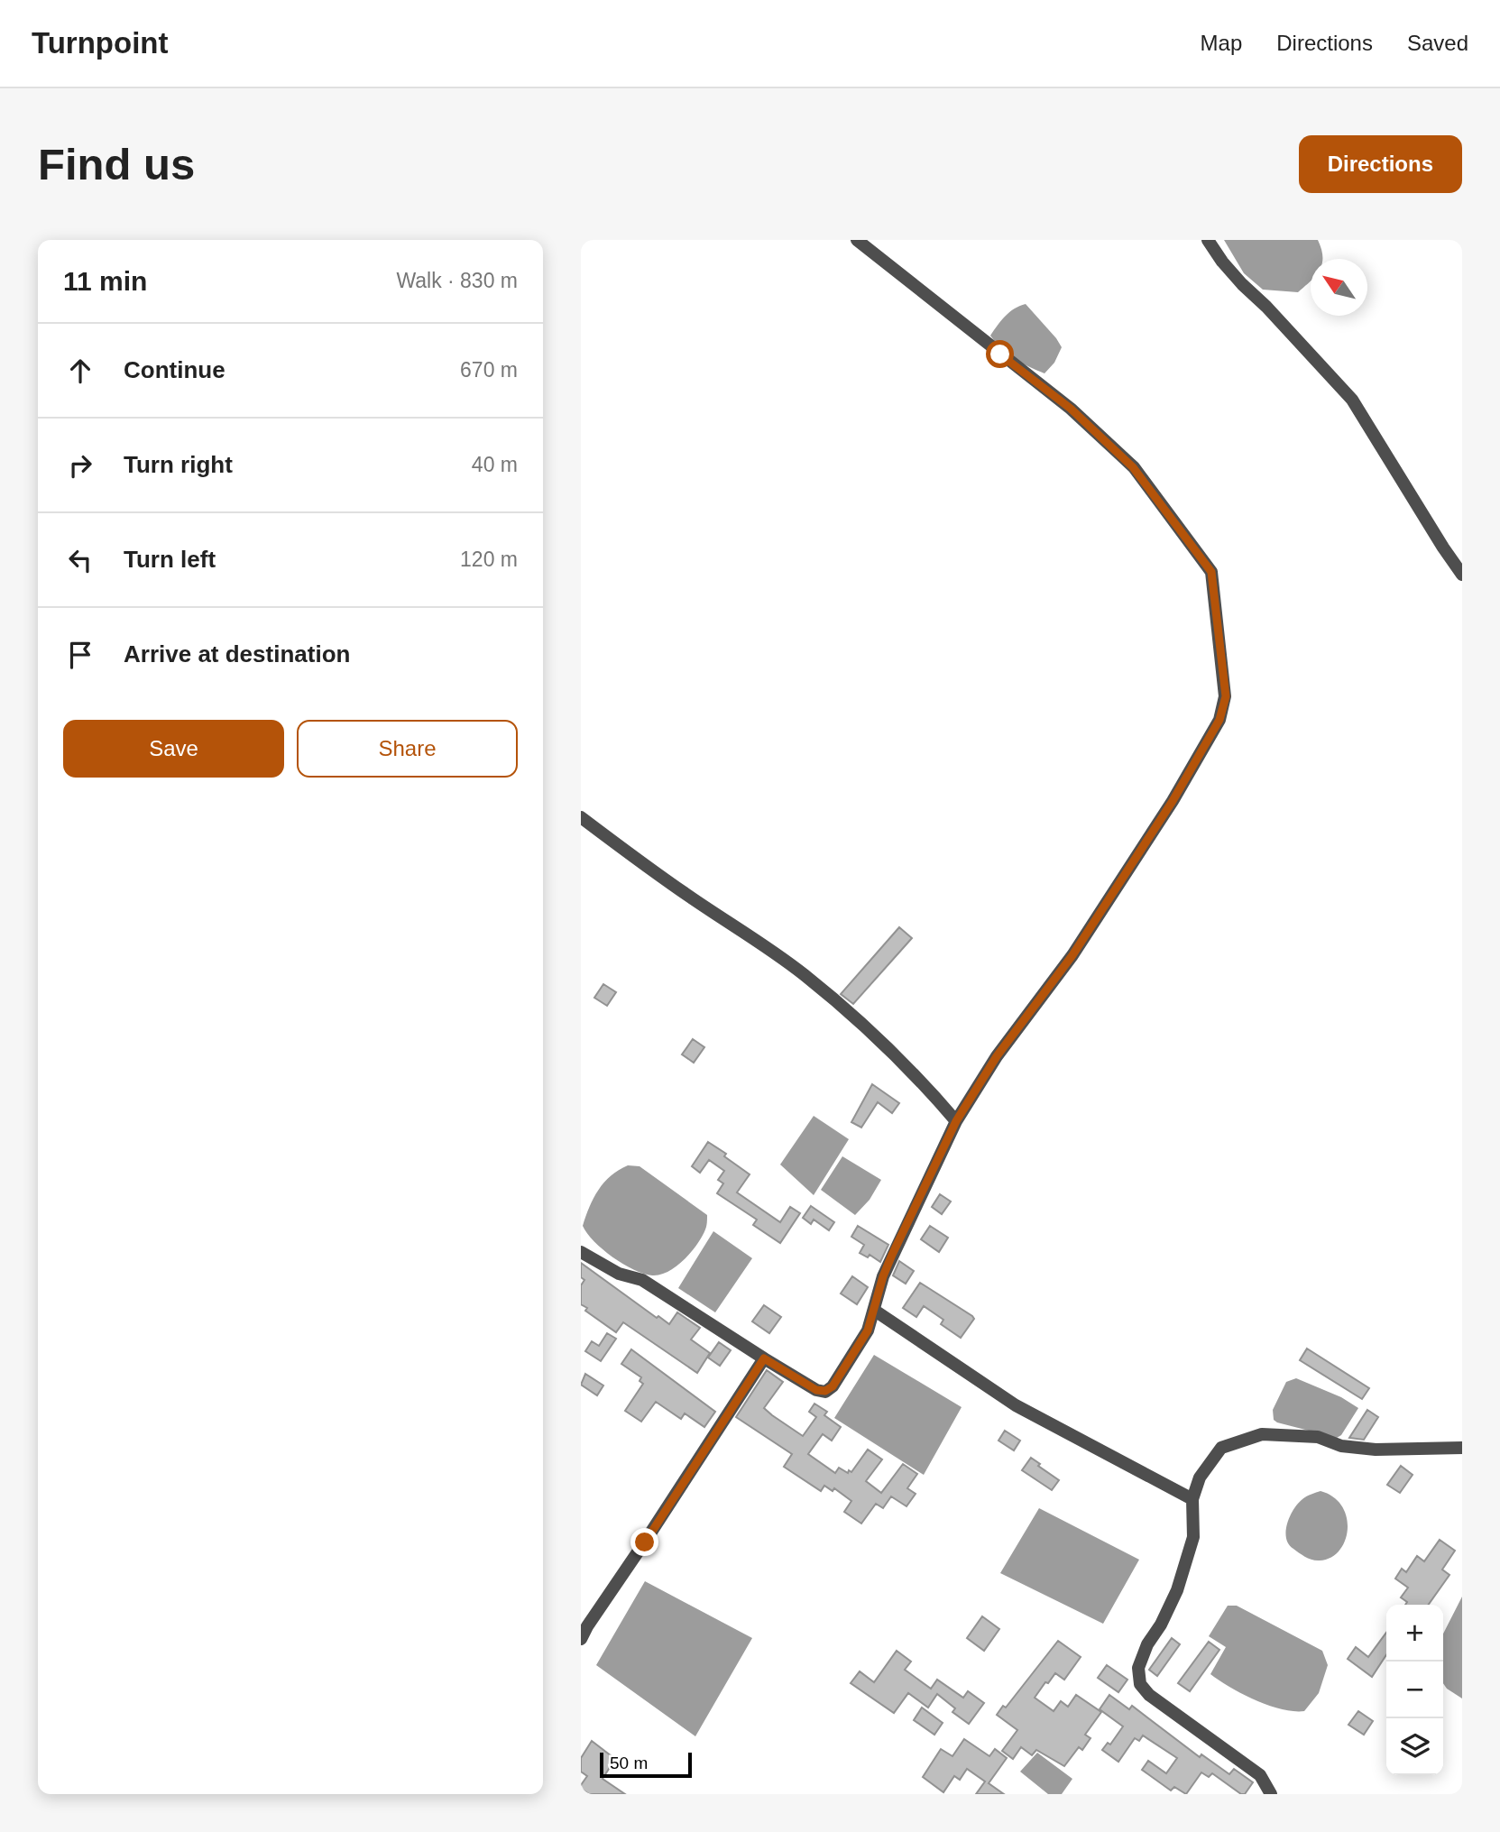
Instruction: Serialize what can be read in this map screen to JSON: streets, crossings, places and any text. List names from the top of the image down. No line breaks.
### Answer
{"scale_bar":"50 m","north":"top left","page":{"header":"Turnpoint","nav":["Map","Directions","Saved"],"buttons":["Directions",["Save","Share"]],"title":"Find us","heading":["11 min","Walk · 830 m"],"list":[["Continue","670 m"],["Turn right","40 m"],["Turn left","120 m"],"Arrive at destination"],"map_buttons":["+","−"],"scale":"50 m"}}
